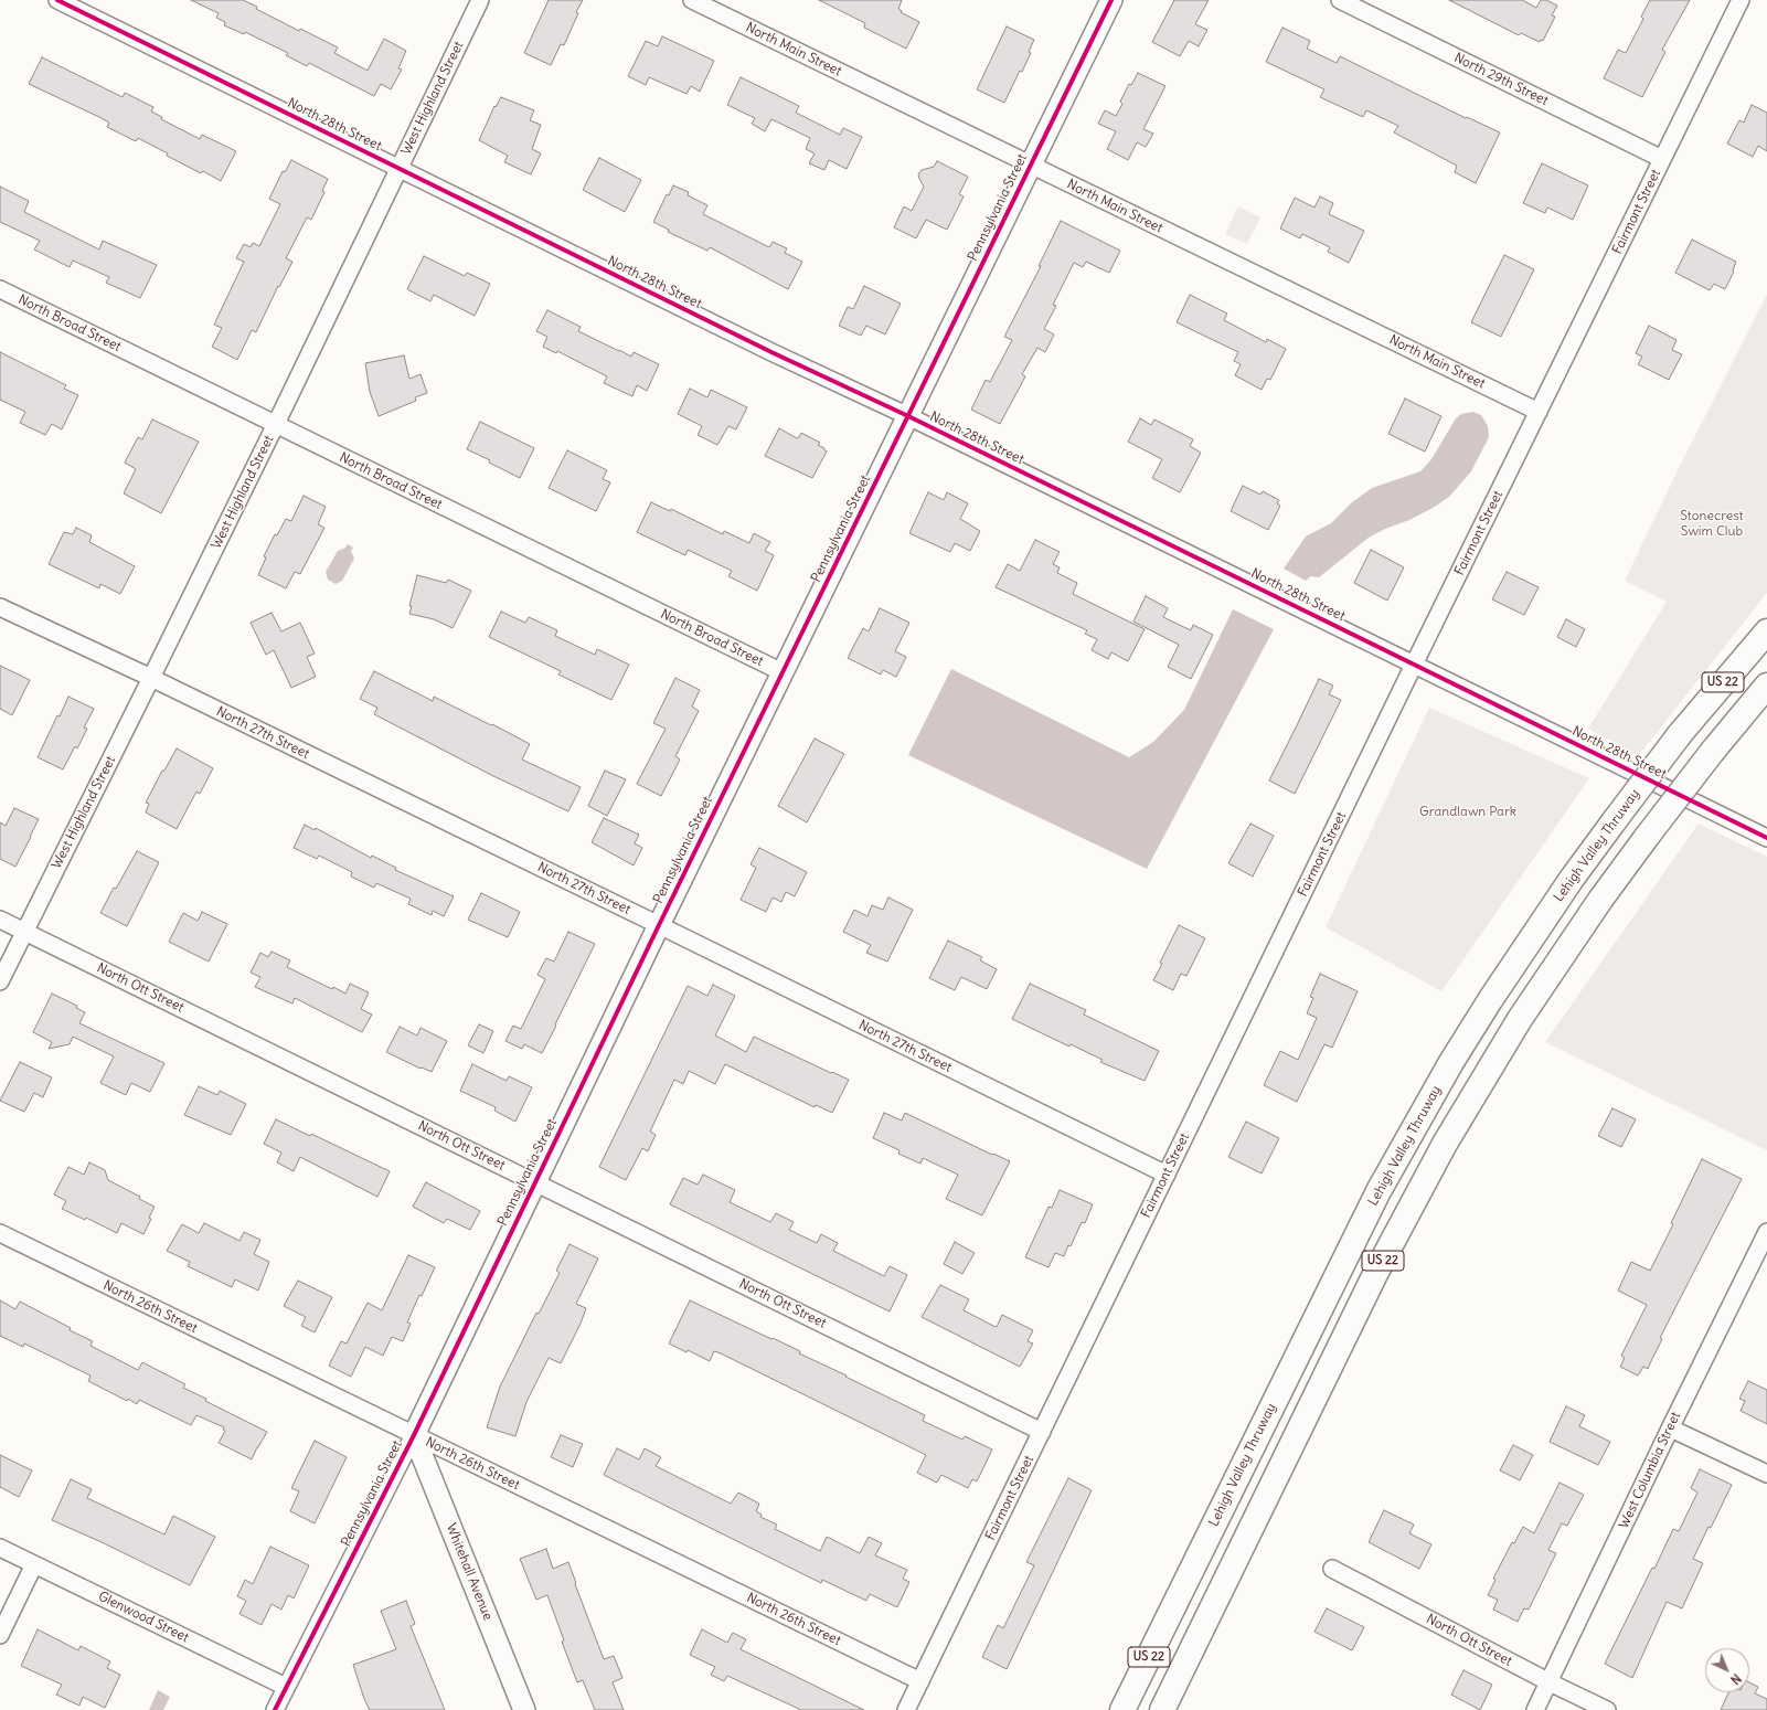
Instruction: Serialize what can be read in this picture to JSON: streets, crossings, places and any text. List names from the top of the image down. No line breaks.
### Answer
{"streets":{"highway":["US 22","Lehigh Valley Thruway"],"street":["North Main Street","North 29th Street","West Highland Street","North 28th Street","Pennsylvania Street","Fairmont Street","North Broad Street","North 27th Street","North Ott Street","North 26th Street","West Columbia Street","Whitehall Avenue","Glenwood Street"]},"crossings":[["North Main Street","Pennsylvania Street"],["North Main Street","Fairmont Street"],["North 29th Street","Fairmont Street"],["West Highland Street","North 28th Street"],["West Highland Street","North Broad Street"],["West Highland Street","North 27th Street"],["West Highland Street","North Ott Street"],["North 28th Street","Pennsylvania Street"],["North 28th Street","Fairmont Street"],["Pennsylvania Street","North Broad Street"],["Pennsylvania Street","North 27th Street"],["Pennsylvania Street","North Ott Street"],["Pennsylvania Street","North 26th Street"],["Pennsylvania Street","Whitehall Avenue"],["Pennsylvania Street","Glenwood Street"],["Fairmont Street","North 27th Street"],["Fairmont Street","North Ott Street"],["Fairmont Street","North 26th Street"],["North Ott Street","West Columbia Street"],["North 26th Street","Whitehall Avenue"]],"parks":["Stonecrest Swim Club","Grandlawn Park"],"north":"bottom right"}
